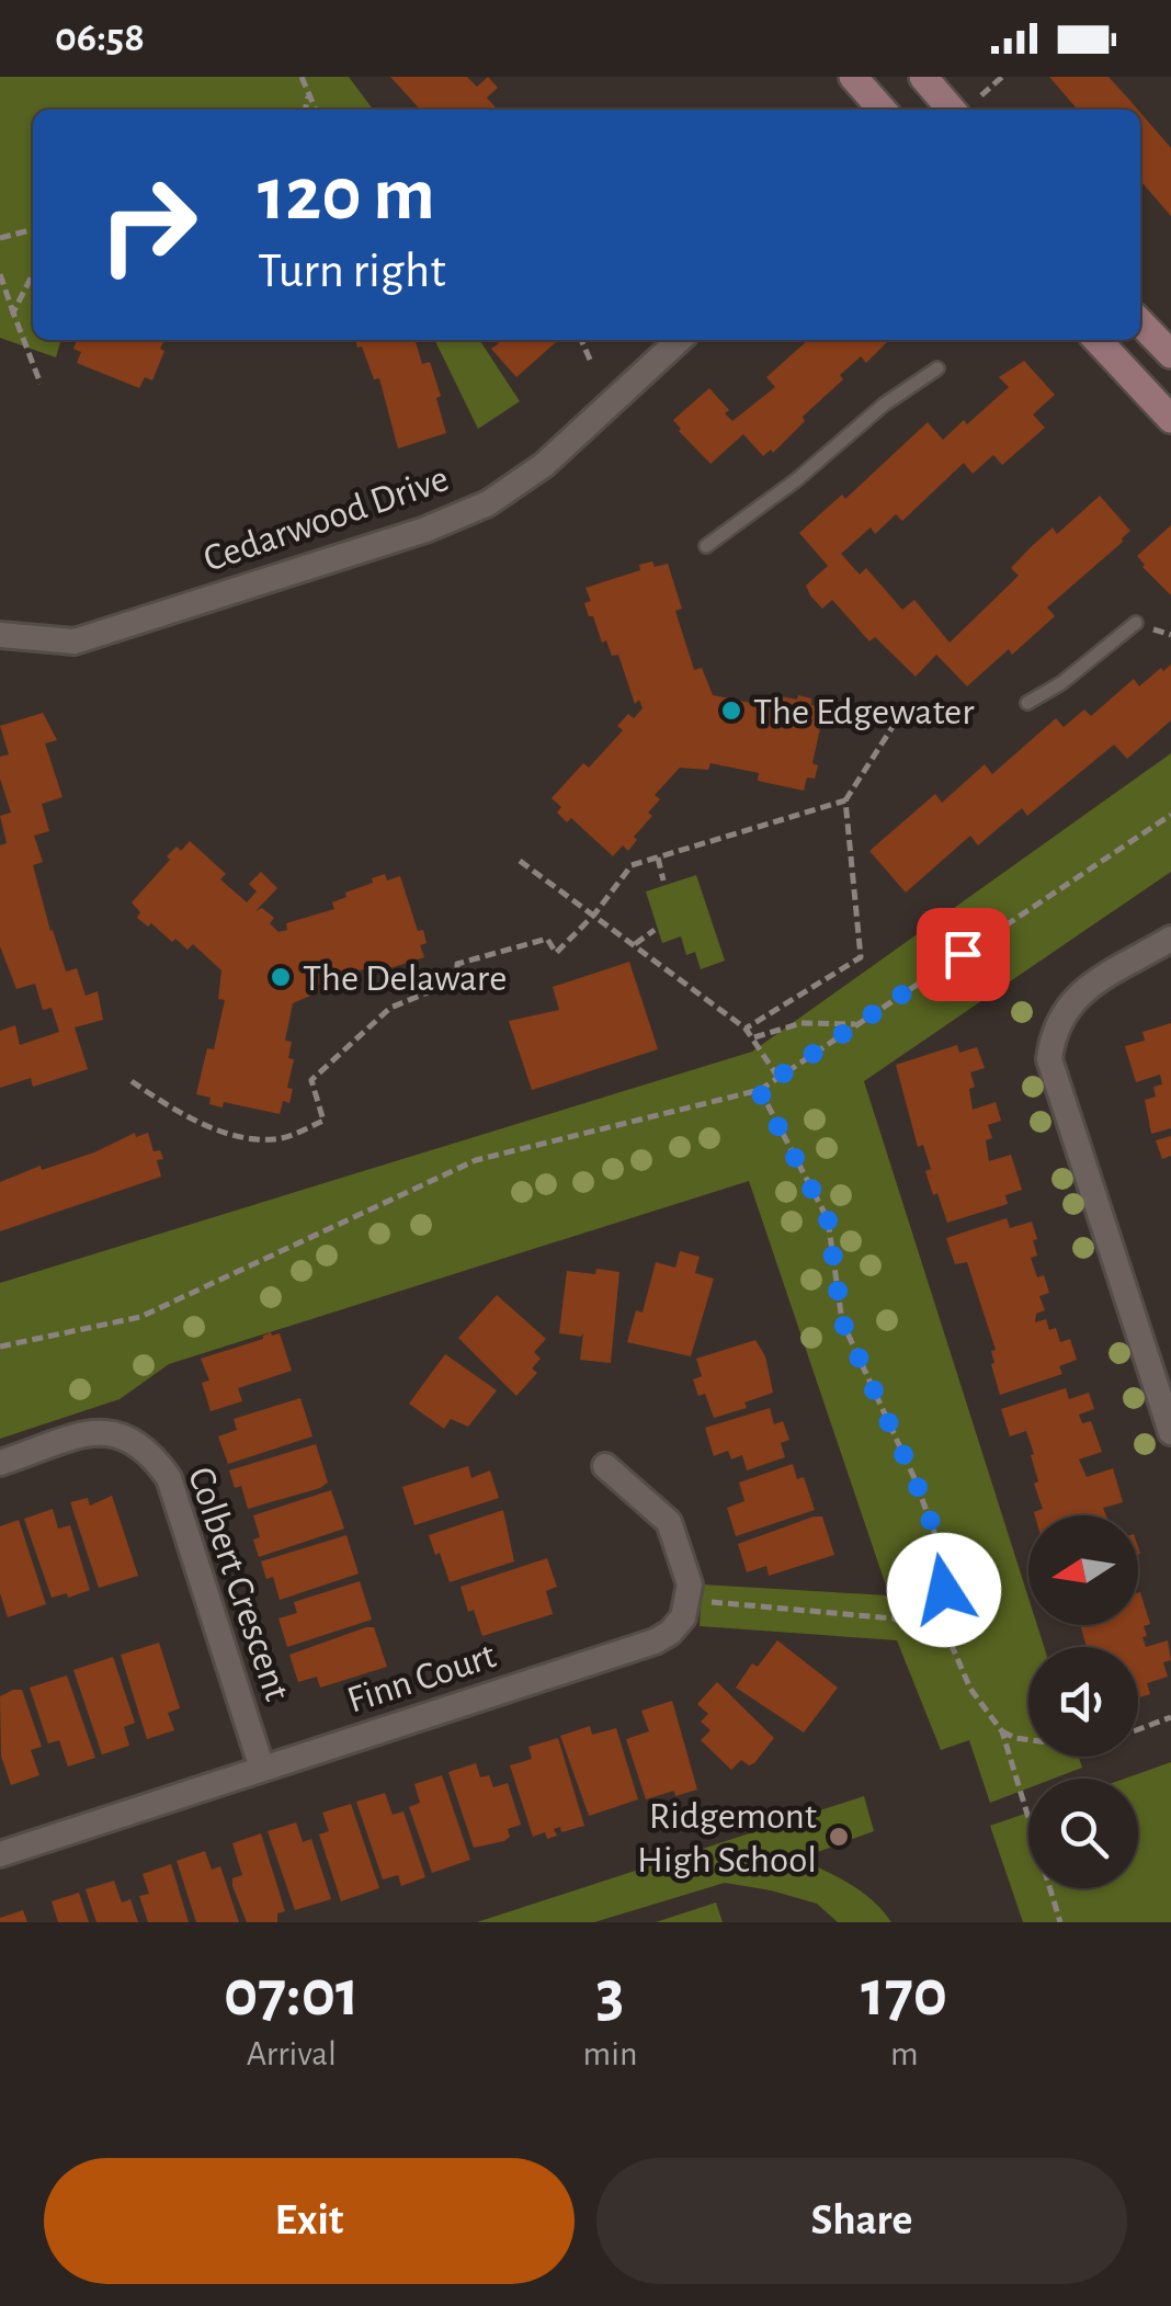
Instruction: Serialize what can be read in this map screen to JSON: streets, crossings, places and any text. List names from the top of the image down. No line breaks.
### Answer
{"streets":{"street":["Cedarwood Drive","Colbert Crescent","Finn Court"]},"crossings":[["Colbert Crescent","Finn Court"]],"places":["The Edgewater","The Delaware","Ridgemont High School"],"north":"left","page":{"status":"06:58","turn":["120 m","Turn right"],"eta":["07:01","Arrival","3","min","170","m"],"buttons":["Exit","Share"]}}
